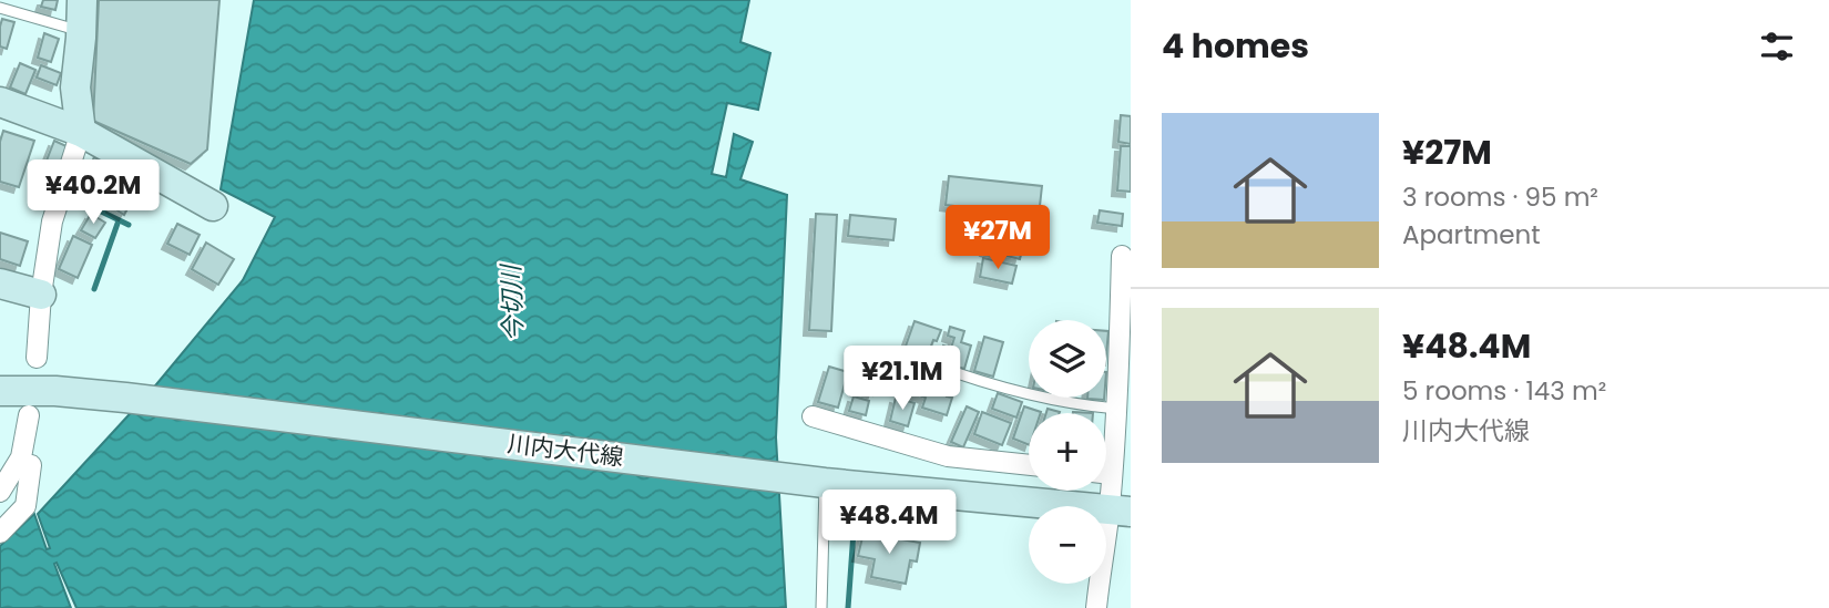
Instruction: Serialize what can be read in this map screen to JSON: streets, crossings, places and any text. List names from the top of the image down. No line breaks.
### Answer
{"streets":{"main road":["川内大代線"]},"water":["今切川"],"page":{"heading":"4 homes","list":[{"name":"¥27M","note":"3 rooms · 95 m² · Apartment"},{"name":"¥48.4M","note":"5 rooms · 143 m² · 川内大代線"}],"price":["¥40.2M","¥27M","¥21.1M","¥48.4M"],"map_buttons":["+","−"]}}
